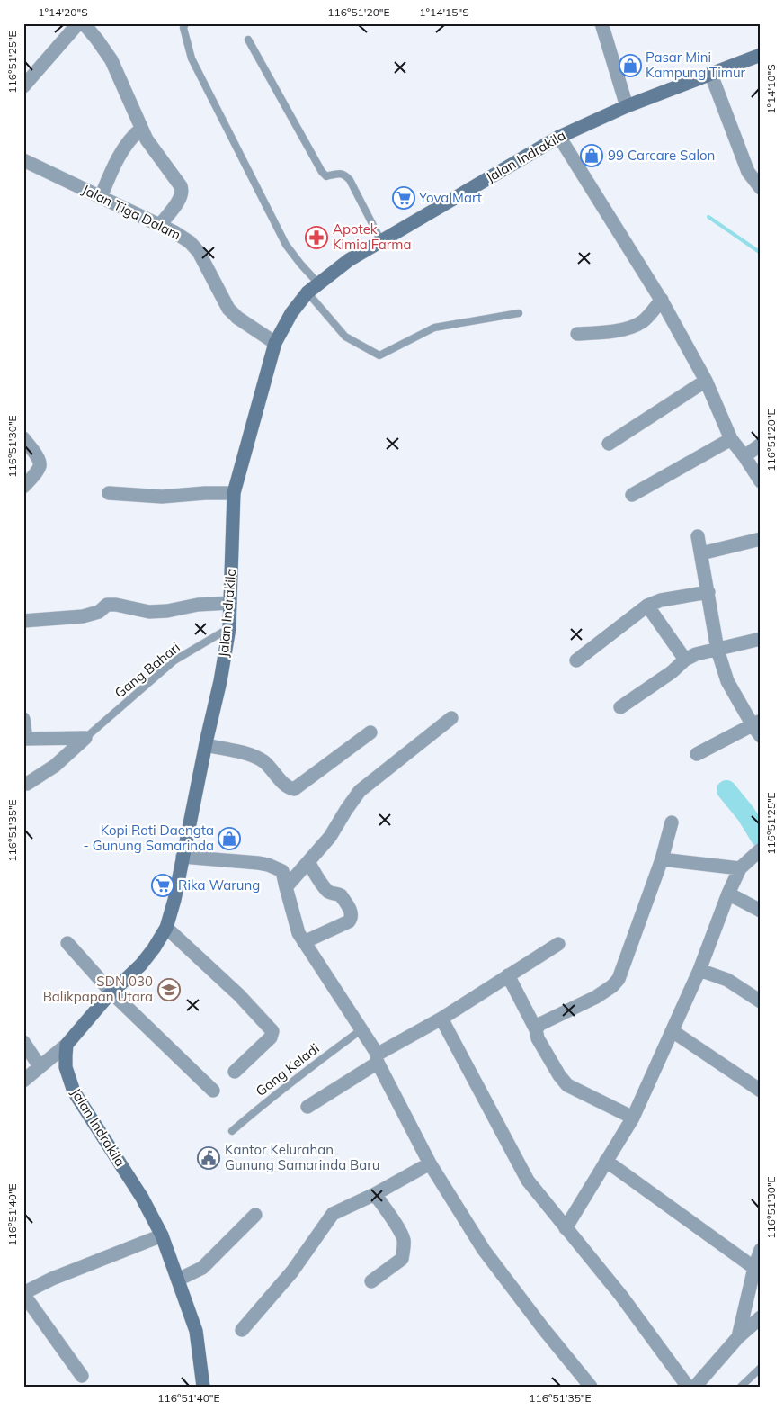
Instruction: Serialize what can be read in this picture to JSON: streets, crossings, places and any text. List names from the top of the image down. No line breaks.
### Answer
{"streets":{"street":["Jalan Indrakila","Jalan Tiga Dalam"],"lane":["Gang Bahari","Gang Keladi"]},"crossings":[["Jalan Indrakila","Jalan Tiga Dalam"],["Jalan Indrakila","Gang Bahari"]],"places":{"shop":["Pasar Mini Kampung Timur","99 Carcare Salon","Kopi Roti Daengta - Gunung Samarinda"],"supermarket":["Yova Mart","Rika Warung"],"pharmacy":["Apotek Kimia Farma"],"school or university":["SDN 030 Balikpapan Utara"],"public building":["Kantor Kelurahan Gunung Samarinda Baru"]},"coordinates":["1°14'20\"S","116°51'20\"E","1°14'15\"S","116°51'25\"E","1°14'10\"S","116°51'30\"E","116°51'35\"E","116°51'40\"E"]}
